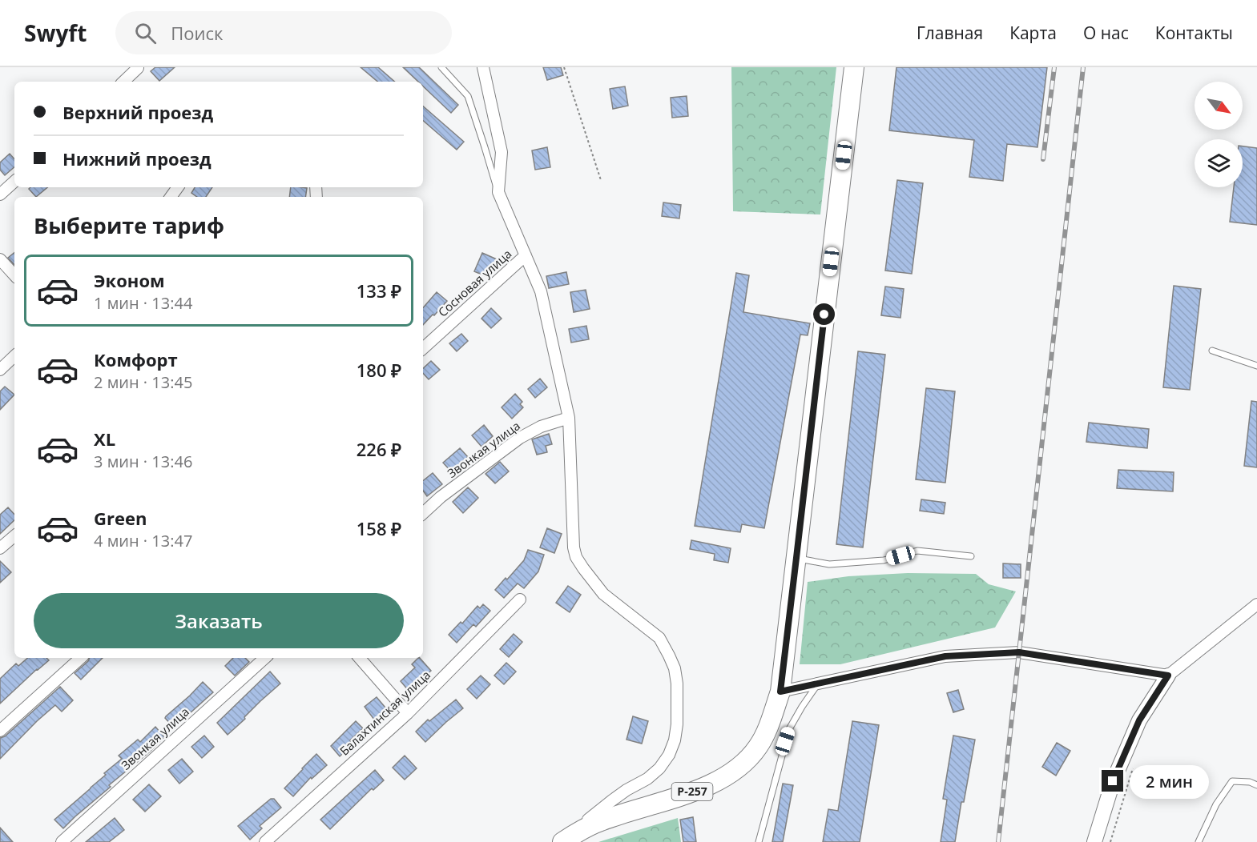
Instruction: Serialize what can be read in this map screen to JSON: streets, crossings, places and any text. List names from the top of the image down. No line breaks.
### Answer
{"streets":{"highway":["Р-257"],"street":["Сосновая улица","Звонкая улица","Балахтинская улица"]},"north":"bottom right","page":{"header":"Swyft","search":"Поиск","nav":["Главная","Карта","О нас","Контакты"],"banner":["Верхний проезд","Нижний проезд"],"heading":"Выберите тариф","list":[{"name":"Эконом","note":"1 мин · 13:44","value":"133 ₽"},{"name":"Комфорт","note":"2 мин · 13:45","value":"180 ₽"},{"name":"XL","note":"3 мин · 13:46","value":"226 ₽"},{"name":"Green","note":"4 мин · 13:47","value":"158 ₽"}],"buttons":"Заказать","bubble":"2 мин"}}
